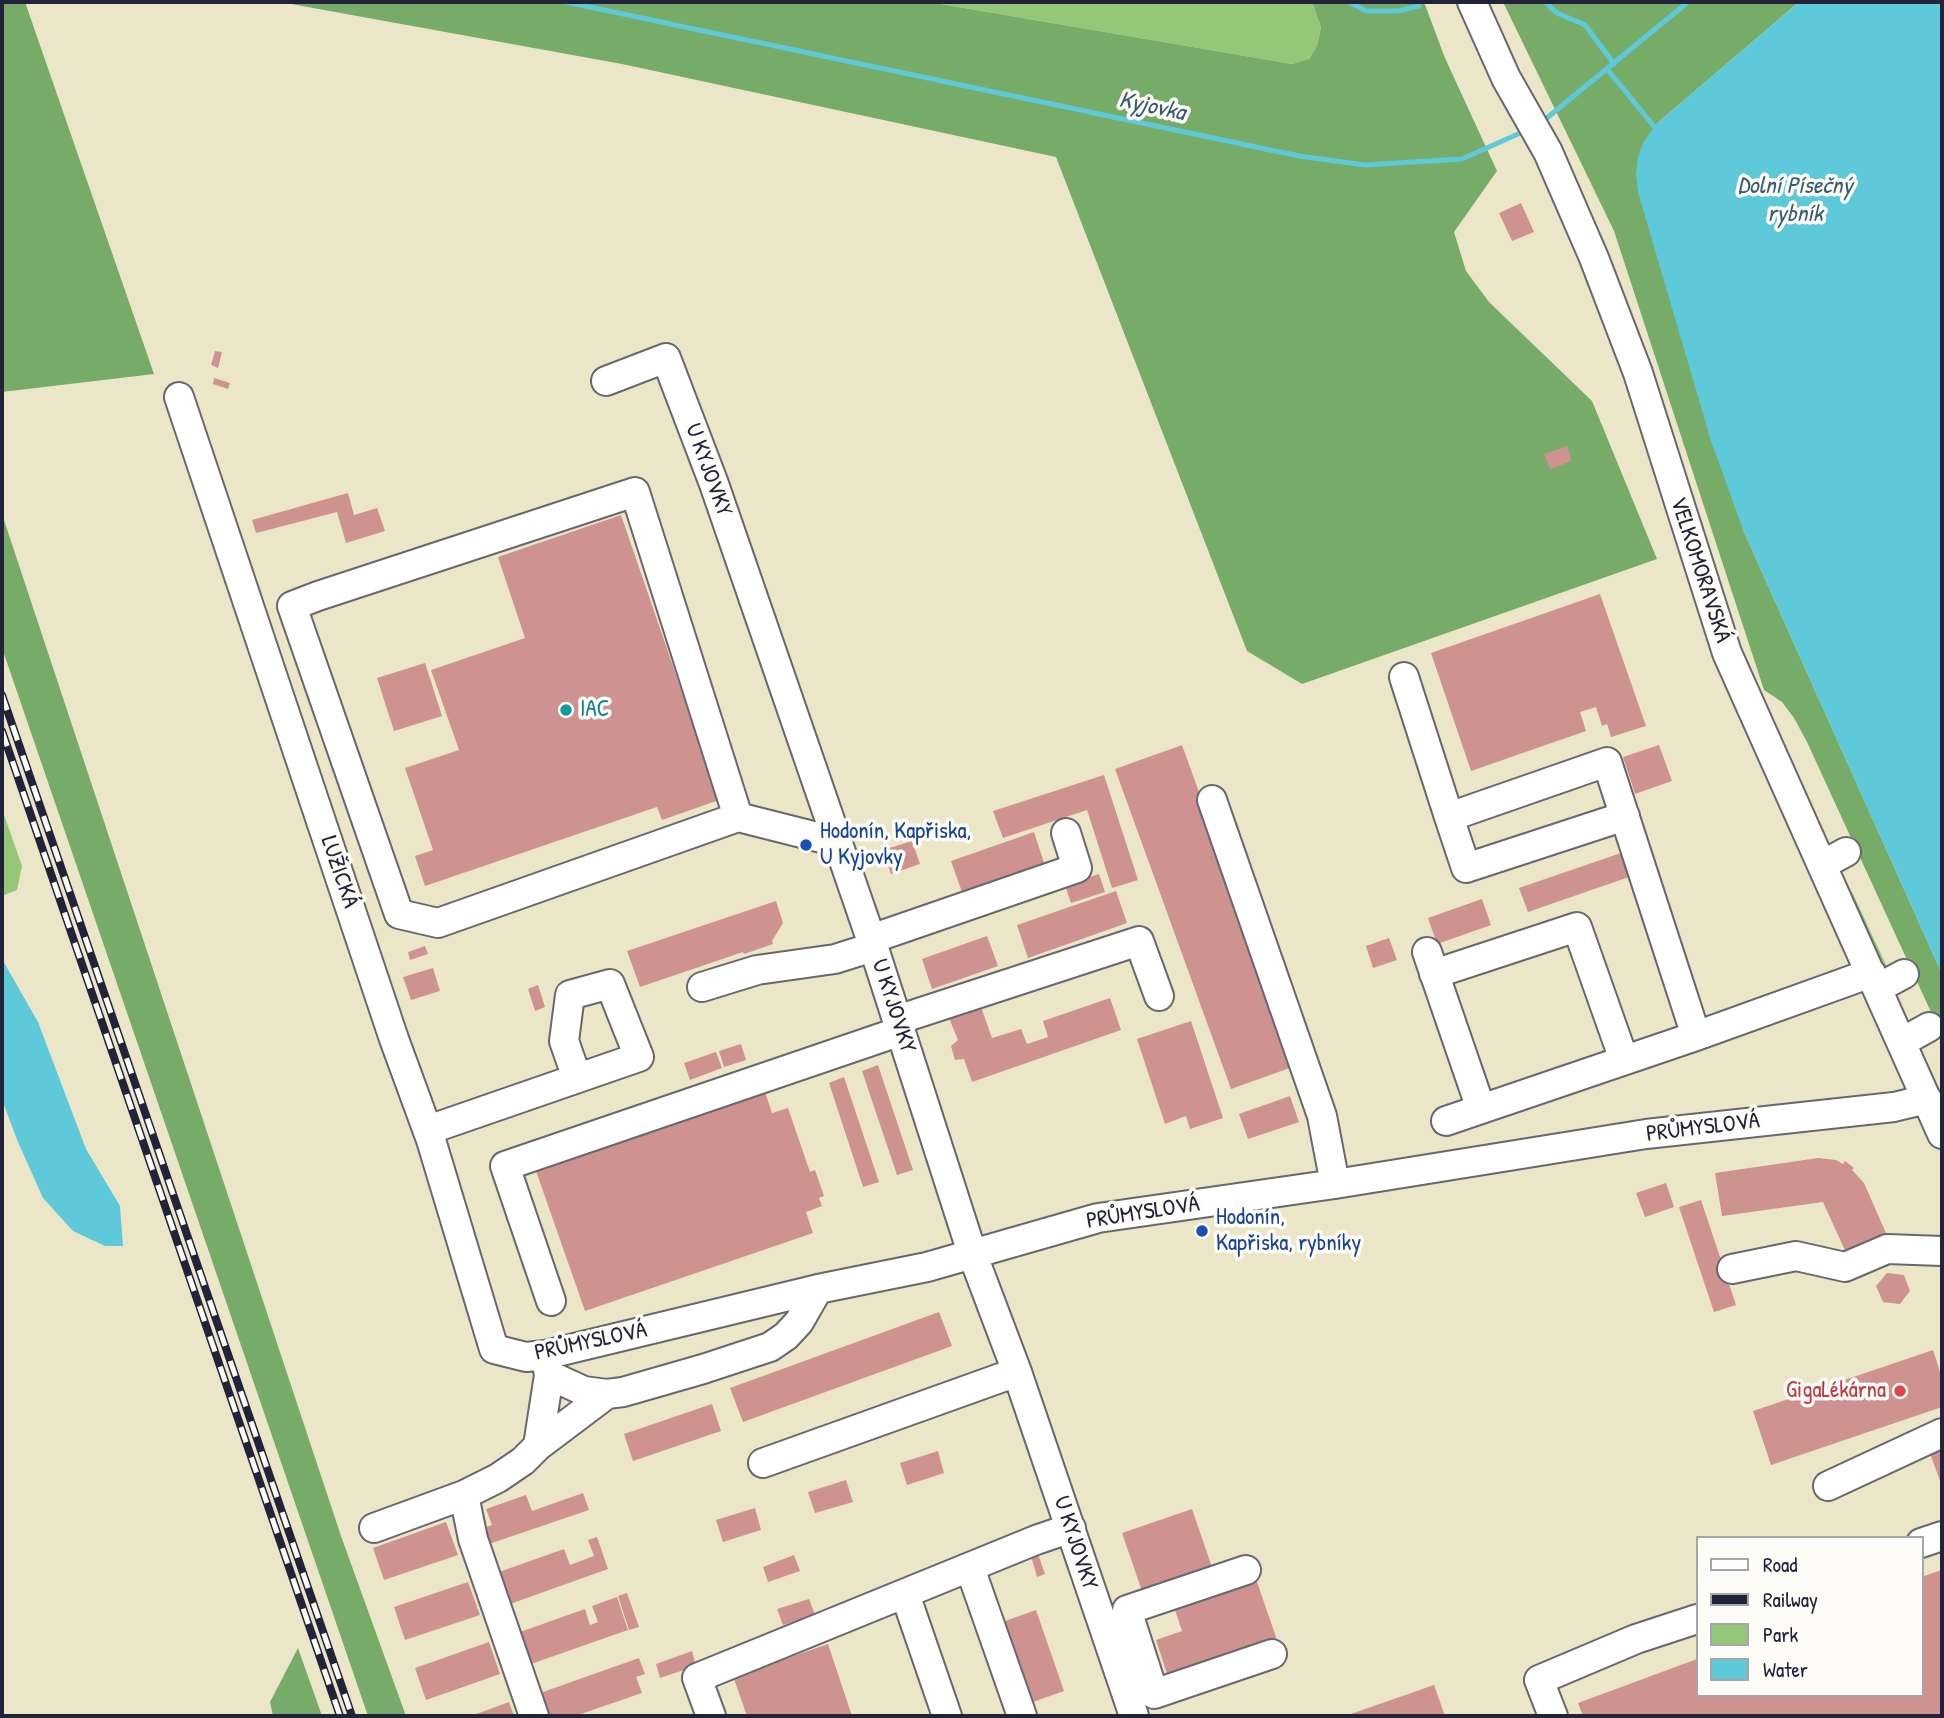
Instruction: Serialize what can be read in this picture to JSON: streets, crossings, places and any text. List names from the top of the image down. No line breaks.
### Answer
{"streets":{"street":["U KYJOVKY","VELKOMORAVSKÁ","LUŽICKÁ","PRŮMYSLOVÁ"]},"crossings":[["U KYJOVKY","PRŮMYSLOVÁ"],["VELKOMORAVSKÁ","PRŮMYSLOVÁ"],["LUŽICKÁ","PRŮMYSLOVÁ"]],"water":["Kyjovka","Dolní Písečný rybník"],"places":["IAC","Hodonín, Kapřiska, U Kyjovky","Hodonín, Kapřiska, rybníky","GigaLékárna"],"legend":["Road","Railway","Park","Water"]}
